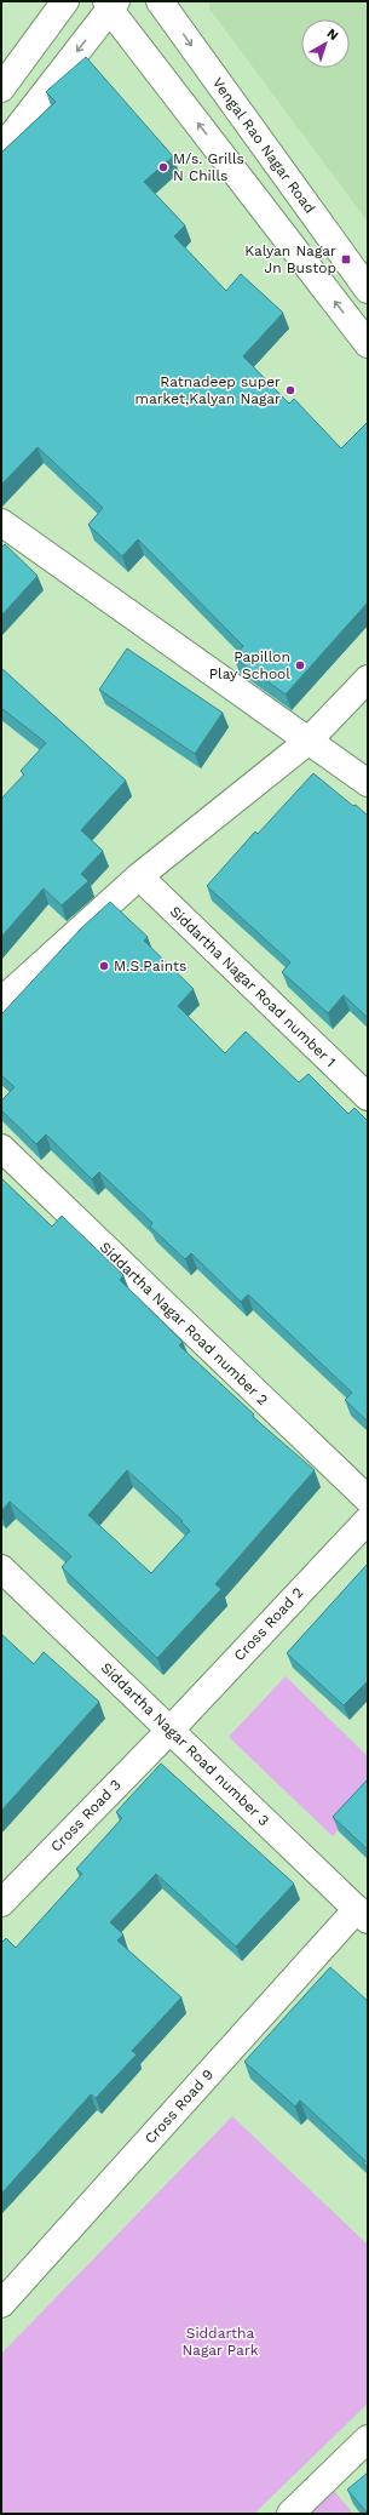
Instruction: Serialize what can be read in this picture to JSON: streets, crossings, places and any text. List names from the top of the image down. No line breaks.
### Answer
{"streets":{"street":["Vengal Rao Nagar Road","Siddartha Nagar Road number 1","Siddartha Nagar Road number 2","Cross Road 2","Siddartha Nagar Road number 3","Cross Road 3","Cross Road 9"]},"crossings":[["Cross Road 2","Siddartha Nagar Road number 3"],["Cross Road 2","Cross Road 3"],["Siddartha Nagar Road number 3","Cross Road 3"],["Siddartha Nagar Road number 3","Cross Road 9"]],"parks":["Siddartha Nagar Park"],"places":{"other":["M/s. Grills N Chills","Ratnadeep super market,Kalyan Nagar","Papillon Play School","M.S.Paints"],"transit":["Kalyan Nagar Jn Bustop"]},"north":"top right"}
